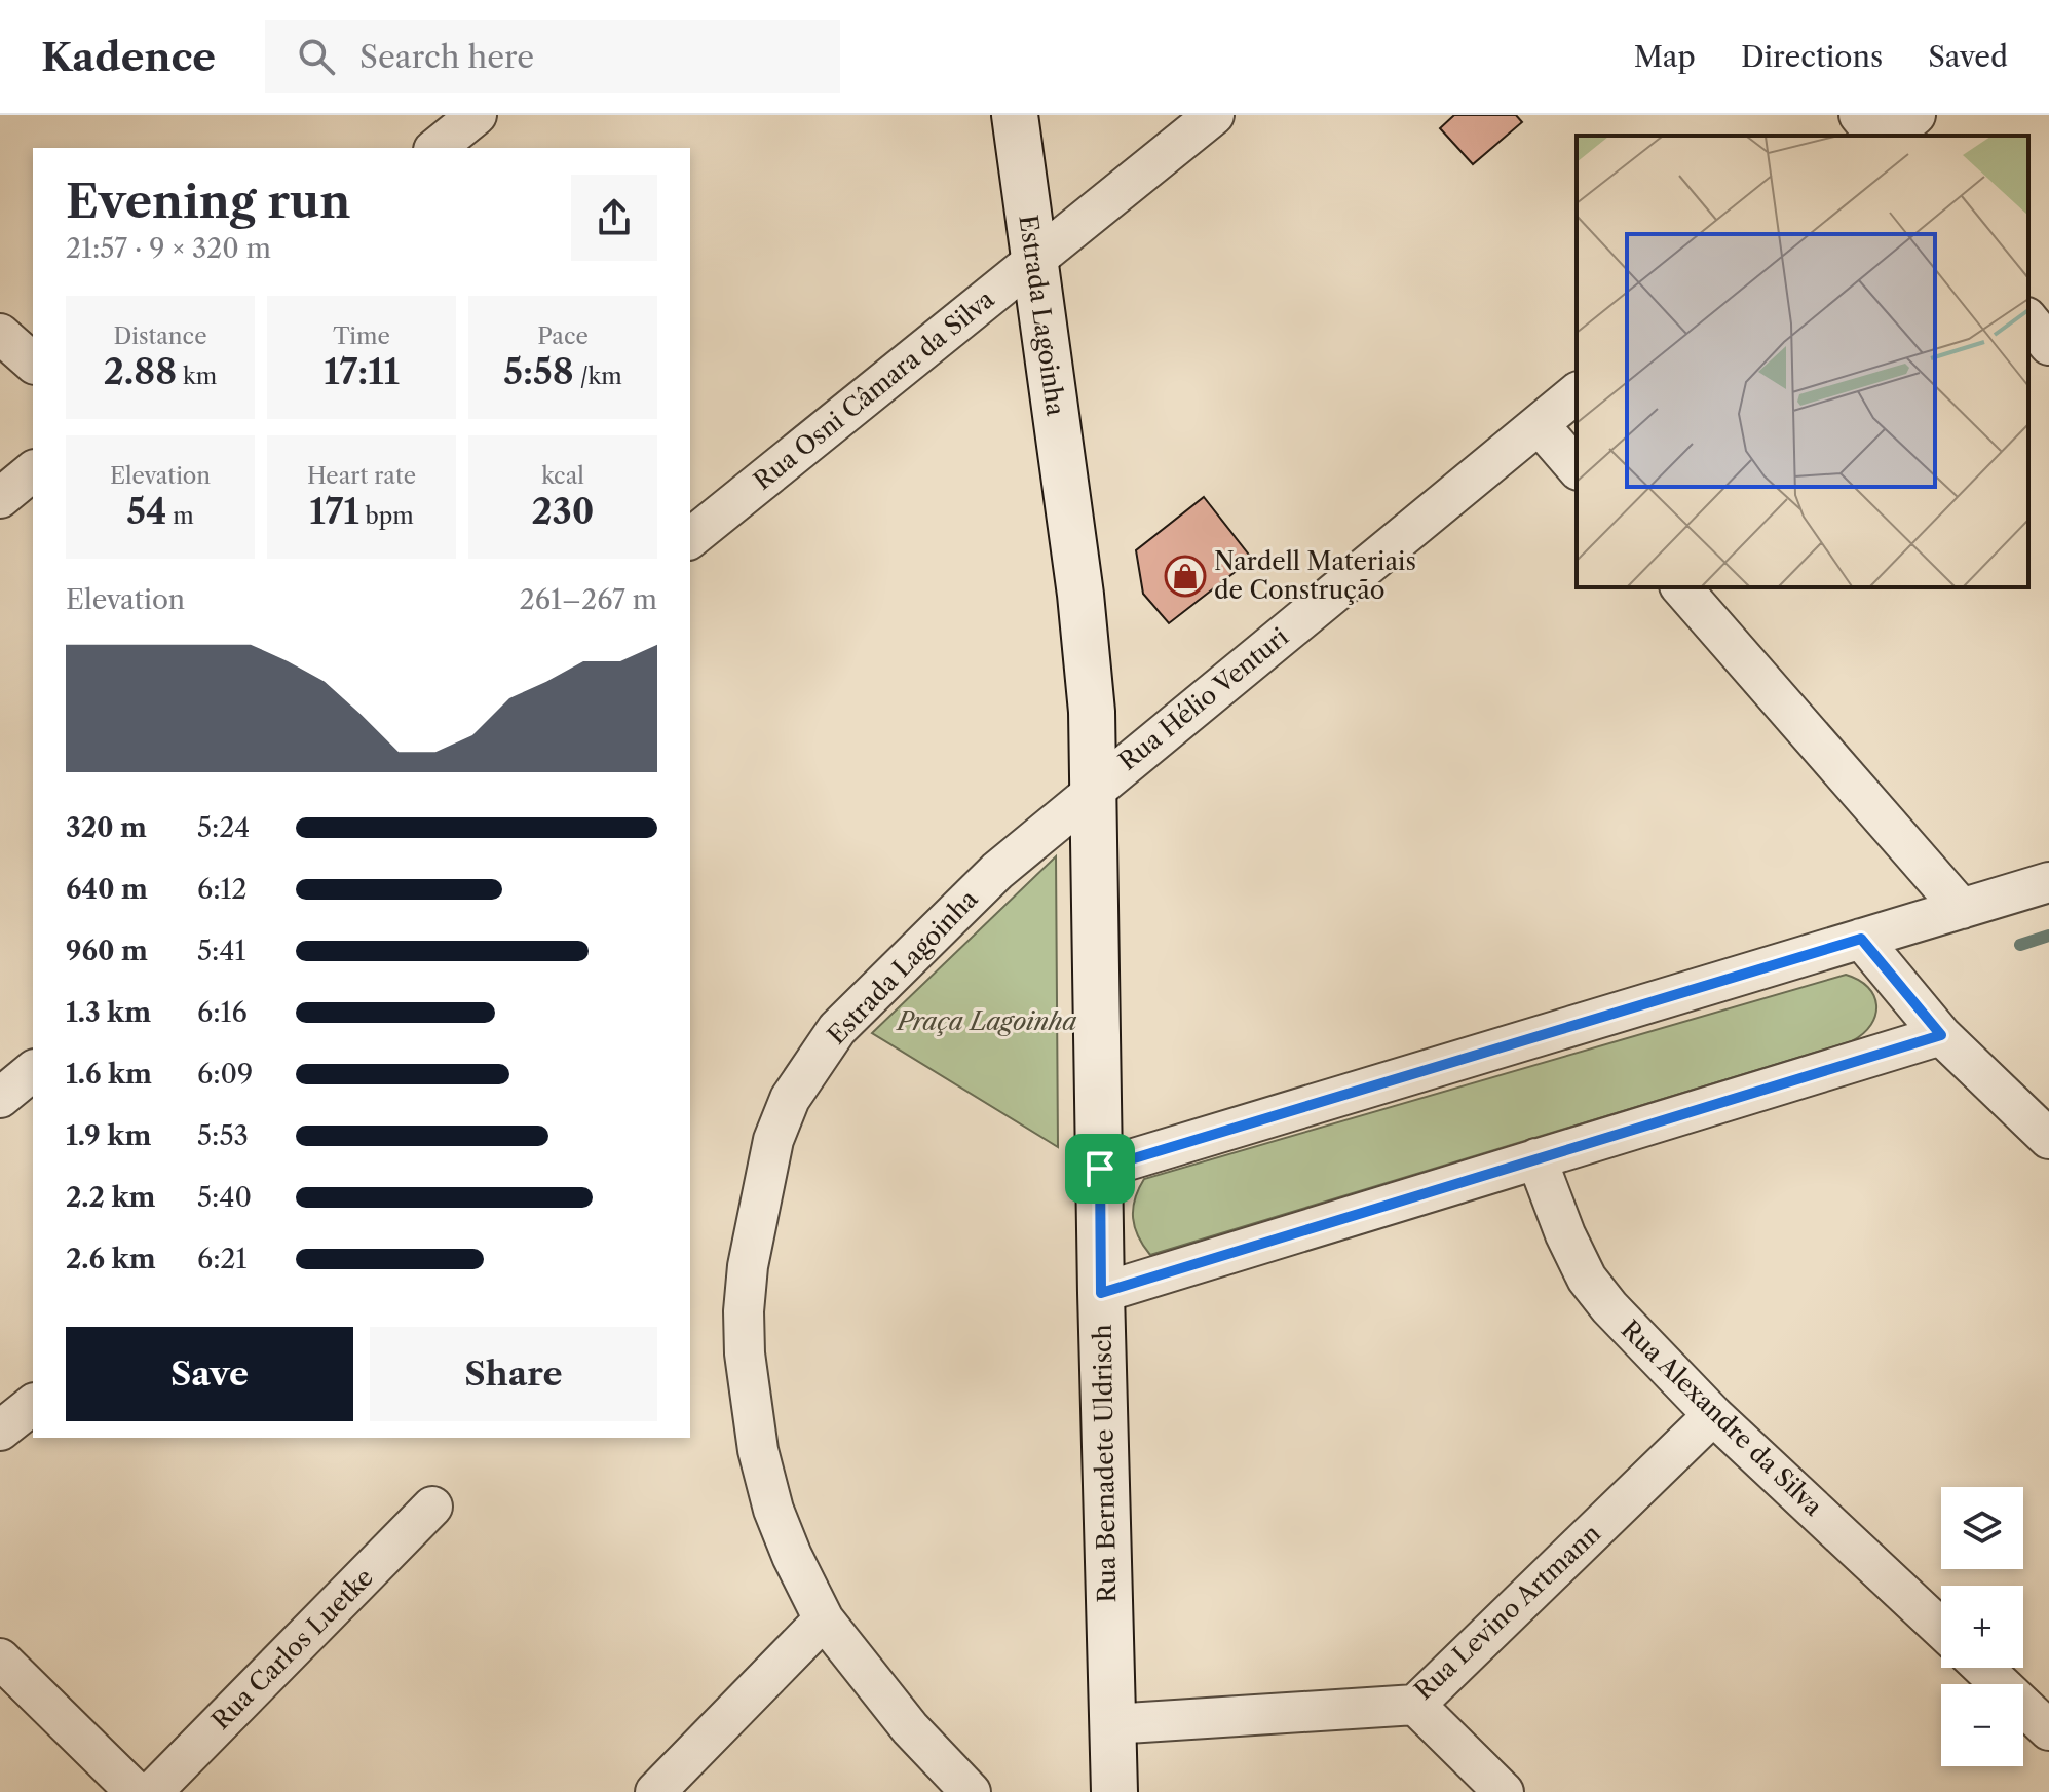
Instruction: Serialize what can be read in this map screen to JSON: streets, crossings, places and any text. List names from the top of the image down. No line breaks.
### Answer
{"streets":{"main road":["Estrada Lagoinha","Rua Bernadete Uldrisch"],"street":["Rua Osni Câmara da Silva","Rua Hélio Venturi","Rua Alexandre da Silva","Rua Levino Artmann","Rua Carlos Luetke"]},"crossings":[["Estrada Lagoinha","Rua Osni Câmara da Silva"],["Estrada Lagoinha","Rua Hélio Venturi"],["Estrada Lagoinha","Rua Bernadete Uldrisch"],["Rua Hélio Venturi","Rua Bernadete Uldrisch"],["Rua Alexandre da Silva","Rua Levino Artmann"],["Rua Bernadete Uldrisch","Rua Levino Artmann"]],"parks":["Praça Lagoinha"],"places":{"shop":["Nardell Materiais de Construção"]},"page":{"header":"Kadence","search":"Search here","nav":["Map","Directions","Saved"],"heading":["Evening run","21:57 · 9 × 320 m"],"stats":[["Distance","2.88 km"],["Time","17:11"],["Pace","5:58 /km"],["Elevation","54 m"],["Heart rate","171 bpm"],["kcal","230"]],"chart":["Elevation","261–267 m"],"list":[{"name":"320 m","note":"5:24"},{"name":"640 m","note":"6:12"},{"name":"960 m","note":"5:41"},{"name":"1.3 km","note":"6:16"},{"name":"1.6 km","note":"6:09"},{"name":"1.9 km","note":"5:53"},{"name":"2.2 km","note":"5:40"},{"name":"2.6 km","note":"6:21"}],"buttons":["Save","Share"],"map_buttons":["+","−"]}}
